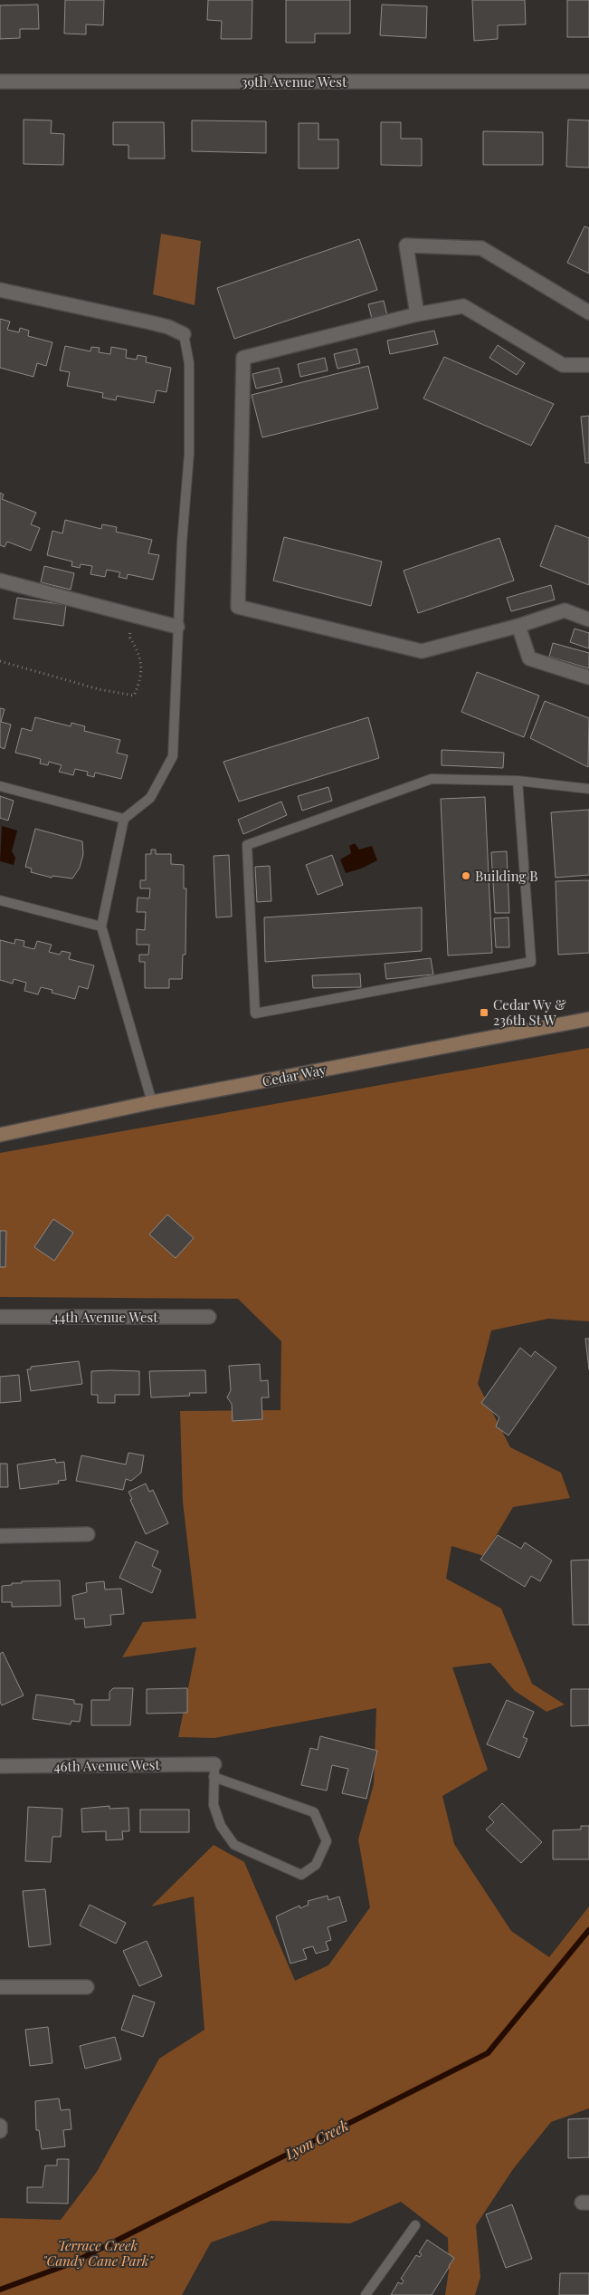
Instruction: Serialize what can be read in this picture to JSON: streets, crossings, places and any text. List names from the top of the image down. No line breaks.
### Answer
{"streets":{"main road":["Cedar Way"],"street":["39th Avenue West","44th Avenue West","46th Avenue West"]},"water":["Lyon Creek"],"parks":["Terrace Creek \"Candy Cane Park\""],"places":{"other":["Building B"],"transit":["Cedar Wy & 236th St W"]}}
